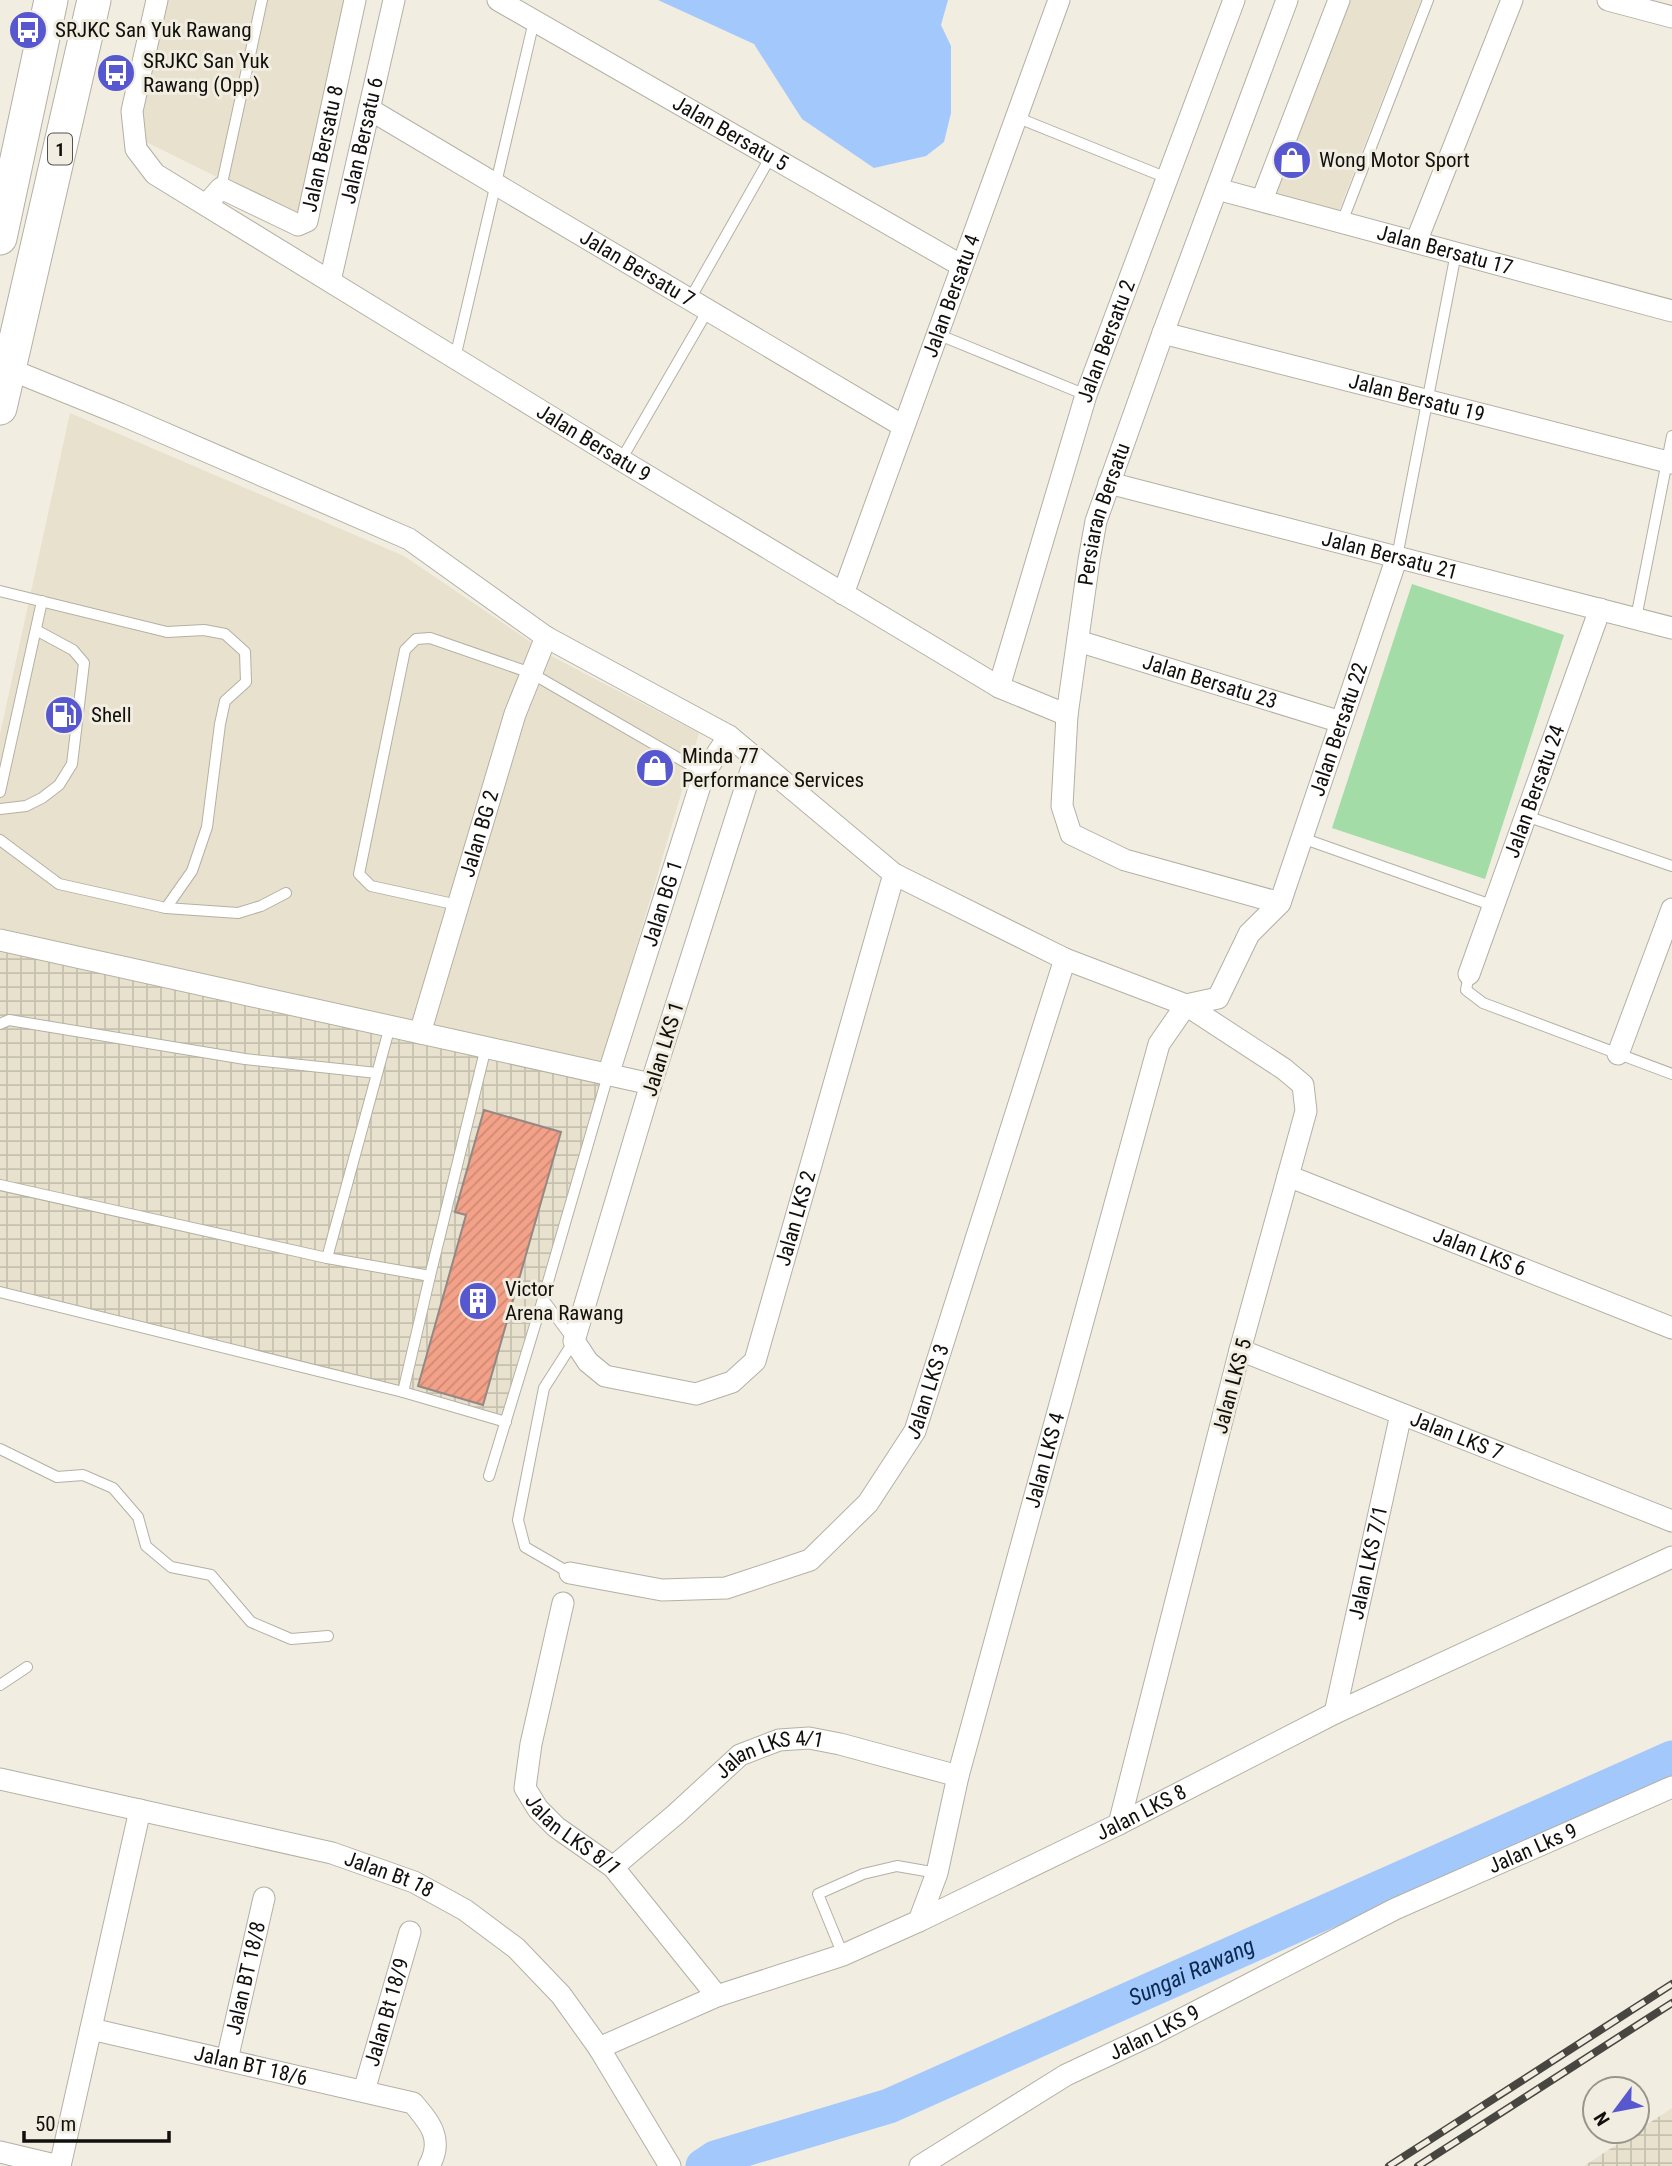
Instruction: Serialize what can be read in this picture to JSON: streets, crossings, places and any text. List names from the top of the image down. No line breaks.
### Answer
{"streets":{"main road":["1"],"street":["Jalan Bersatu 5","Jalan Bersatu 6","Jalan Bersatu 8","Jalan Bersatu 17","Jalan Bersatu 7","Jalan Bersatu 4","Jalan Bersatu 2","Jalan Bersatu 19","Jalan Bersatu 9","Persiaran Bersatu","Jalan Bersatu 21","Jalan Bersatu 23","Jalan Bersatu 22","Jalan Bersatu 24","Jalan BG 2","Jalan BG 1","Jalan LKS 1","Jalan LKS 2","Jalan LKS 6","Jalan LKS 5","Jalan LKS 3","Jalan LKS 7","Jalan LKS 4","Jalan LKS 7/1","Jalan LKS 4/1","Jalan LKS 8","Jalan LKS 8/1","Jalan Lks 9","Jalan Bt 18","Jalan BT 18/8","Jalan Bt 18/9","Jalan LKS 9","Jalan BT 18/6"]},"crossings":[["Jalan Bersatu 5","Jalan Bersatu 4"],["Jalan Bersatu 6","Jalan Bersatu 7"],["Jalan Bersatu 6","Jalan Bersatu 9"],["1","Jalan LKS 5"],["Jalan Bersatu 17","Persiaran Bersatu"],["Jalan Bersatu 7","Jalan Bersatu 4"],["Jalan Bersatu 4","Jalan Bersatu 9"],["Jalan Bersatu 2","Jalan Bersatu 9"],["Jalan Bersatu 19","Persiaran Bersatu"],["Jalan Bersatu 9","Persiaran Bersatu"],["Persiaran Bersatu","Jalan Bersatu 21"],["Persiaran Bersatu","Jalan Bersatu 23"],["Persiaran Bersatu","Jalan Bersatu 22"],["Jalan Bersatu 21","Jalan Bersatu 22"],["Jalan Bersatu 21","Jalan Bersatu 24"],["Jalan Bersatu 23","Jalan Bersatu 22"],["Jalan BG 2","Jalan LKS 5"],["Jalan BG 1","Jalan LKS 5"],["Jalan LKS 1","Jalan LKS 2"],["Jalan LKS 1","Jalan LKS 5"],["Jalan LKS 2","Jalan LKS 5"],["Jalan LKS 6","Jalan LKS 5"],["Jalan LKS 5","Jalan LKS 3"],["Jalan LKS 5","Jalan LKS 7"],["Jalan LKS 5","Jalan LKS 4"],["Jalan LKS 5","Jalan LKS 8"],["Jalan LKS 7","Jalan LKS 7/1"],["Jalan LKS 4","Jalan LKS 4/1"],["Jalan LKS 4","Jalan LKS 8"],["Jalan LKS 7/1","Jalan LKS 8"],["Jalan LKS 4/1","Jalan LKS 8/1"],["Jalan LKS 8","Jalan LKS 8/1"],["Jalan LKS 8","Jalan Bt 18"],["Jalan Lks 9","Jalan LKS 9"],["Jalan BT 18/8","Jalan BT 18/6"],["Jalan Bt 18/9","Jalan BT 18/6"]],"water":["Sungai Rawang"],"places":{"bus stop":["SRJKC San Yuk Rawang","SRJKC San Yuk Rawang (Opp)"],"shop":["Wong Motor Sport","Minda 77 Performance Services"],"fuel station":["Shell"],"building":["Victor Arena Rawang"]},"scale_bar":"50 m","north":"bottom left"}
